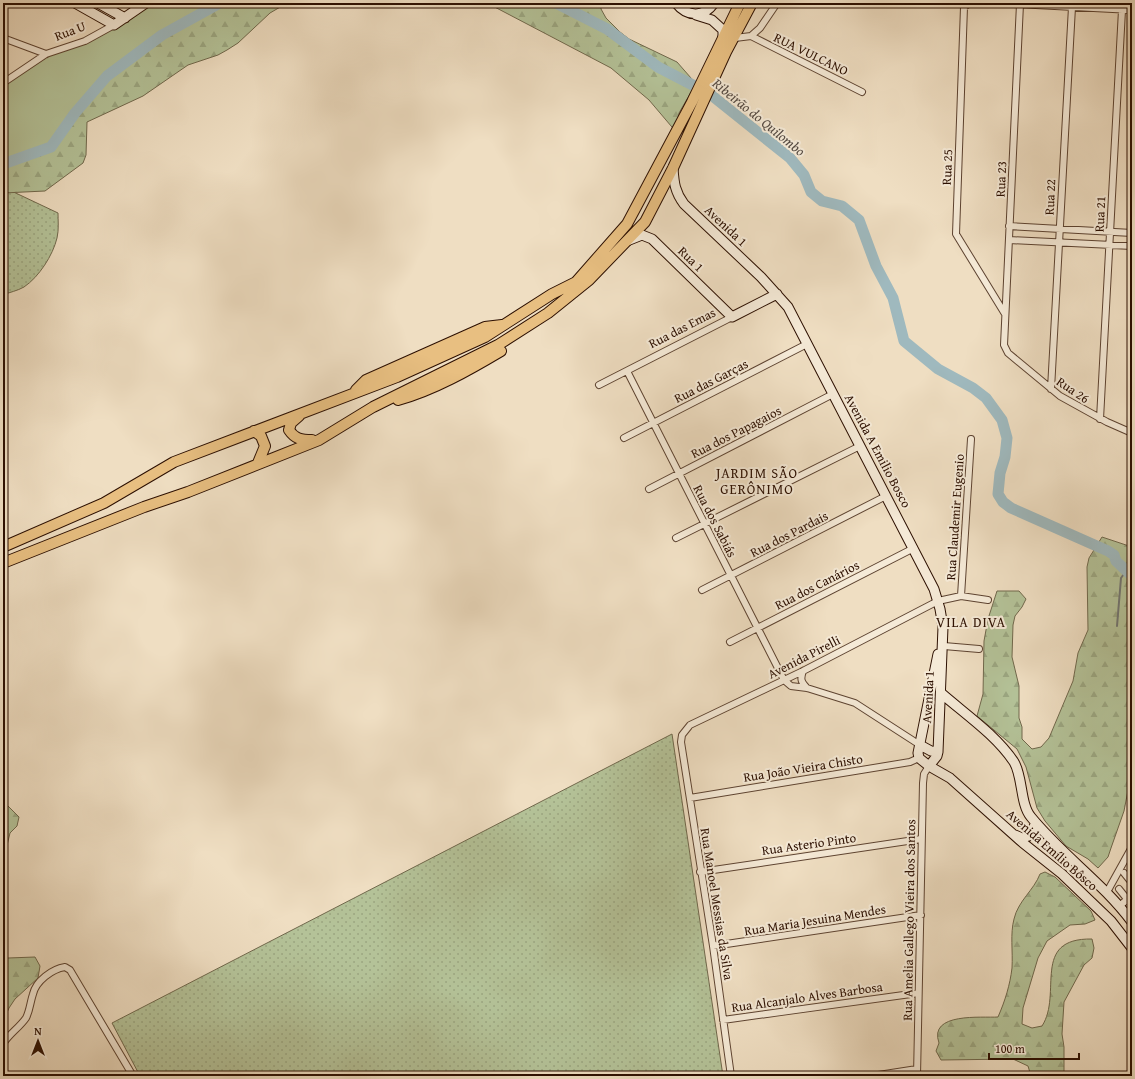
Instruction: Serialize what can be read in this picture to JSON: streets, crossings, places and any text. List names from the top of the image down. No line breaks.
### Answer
{"streets":{"main road":["Rua U","Avenida 1","Rua 1","Rua das Emas","Avenida A Emilio Bosco","Avenida Emílio Bôsco"],"street":["RUA VULCANO","Rua 25","Rua 23","Rua 22","Rua 21","Rua das Garças","Rua 26","Rua dos Papagaios","Rua Claudemir Eugenio","Rua dos Sabiás","Rua dos Pardais","Rua dos Canários","Avenida Pirelli","Rua João Vieira Chisto","Rua Asterio Pinto","Rua Manoel Messias da Silva","Rua Maria Jesuina Mendes","Rua Amelia Gallego Vieira dos Santos","Rua Alcanjalo Alves Barbosa"]},"crossings":[["Rua 25","Rua 23"],["Rua 23","Rua 26"],["Rua 22","Rua 26"],["Rua 21","Rua 26"],["Avenida 1","Rua das Emas"],["Avenida 1","Avenida A Emilio Bosco"],["Avenida 1","Avenida Emílio Bôsco"],["Avenida 1","Rua Amelia Gallego Vieira dos Santos"],["Rua 1","Rua das Emas"],["Rua das Emas","Avenida A Emilio Bosco"],["Rua das Emas","Rua dos Sabiás"],["Rua das Garças","Avenida A Emilio Bosco"],["Rua das Garças","Rua dos Sabiás"],["Rua dos Papagaios","Avenida A Emilio Bosco"],["Rua dos Papagaios","Rua dos Sabiás"],["Avenida A Emilio Bosco","Rua dos Pardais"],["Avenida A Emilio Bosco","Rua dos Canários"],["Avenida A Emilio Bosco","Avenida Pirelli"],["Rua Claudemir Eugenio","Avenida Pirelli"],["Rua dos Sabiás","Rua dos Pardais"],["Rua dos Sabiás","Rua dos Canários"],["Rua dos Sabiás","Avenida Pirelli"],["Avenida Pirelli","Rua Manoel Messias da Silva"],["Rua João Vieira Chisto","Avenida Emílio Bôsco"],["Rua João Vieira Chisto","Rua Manoel Messias da Silva"],["Rua Asterio Pinto","Rua Manoel Messias da Silva"],["Rua Asterio Pinto","Rua Amelia Gallego Vieira dos Santos"],["Avenida Emílio Bôsco","Rua Amelia Gallego Vieira dos Santos"],["Rua Manoel Messias da Silva","Rua Maria Jesuina Mendes"],["Rua Manoel Messias da Silva","Rua Alcanjalo Alves Barbosa"],["Rua Maria Jesuina Mendes","Rua Amelia Gallego Vieira dos Santos"],["Rua Amelia Gallego Vieira dos Santos","Rua Alcanjalo Alves Barbosa"]],"districts":["JARDIM SÃO GERÔNIMO","VILA DIVA"],"water":["Ribeirão do Quilombo"],"scale_bar":"100 m","north":"top"}
